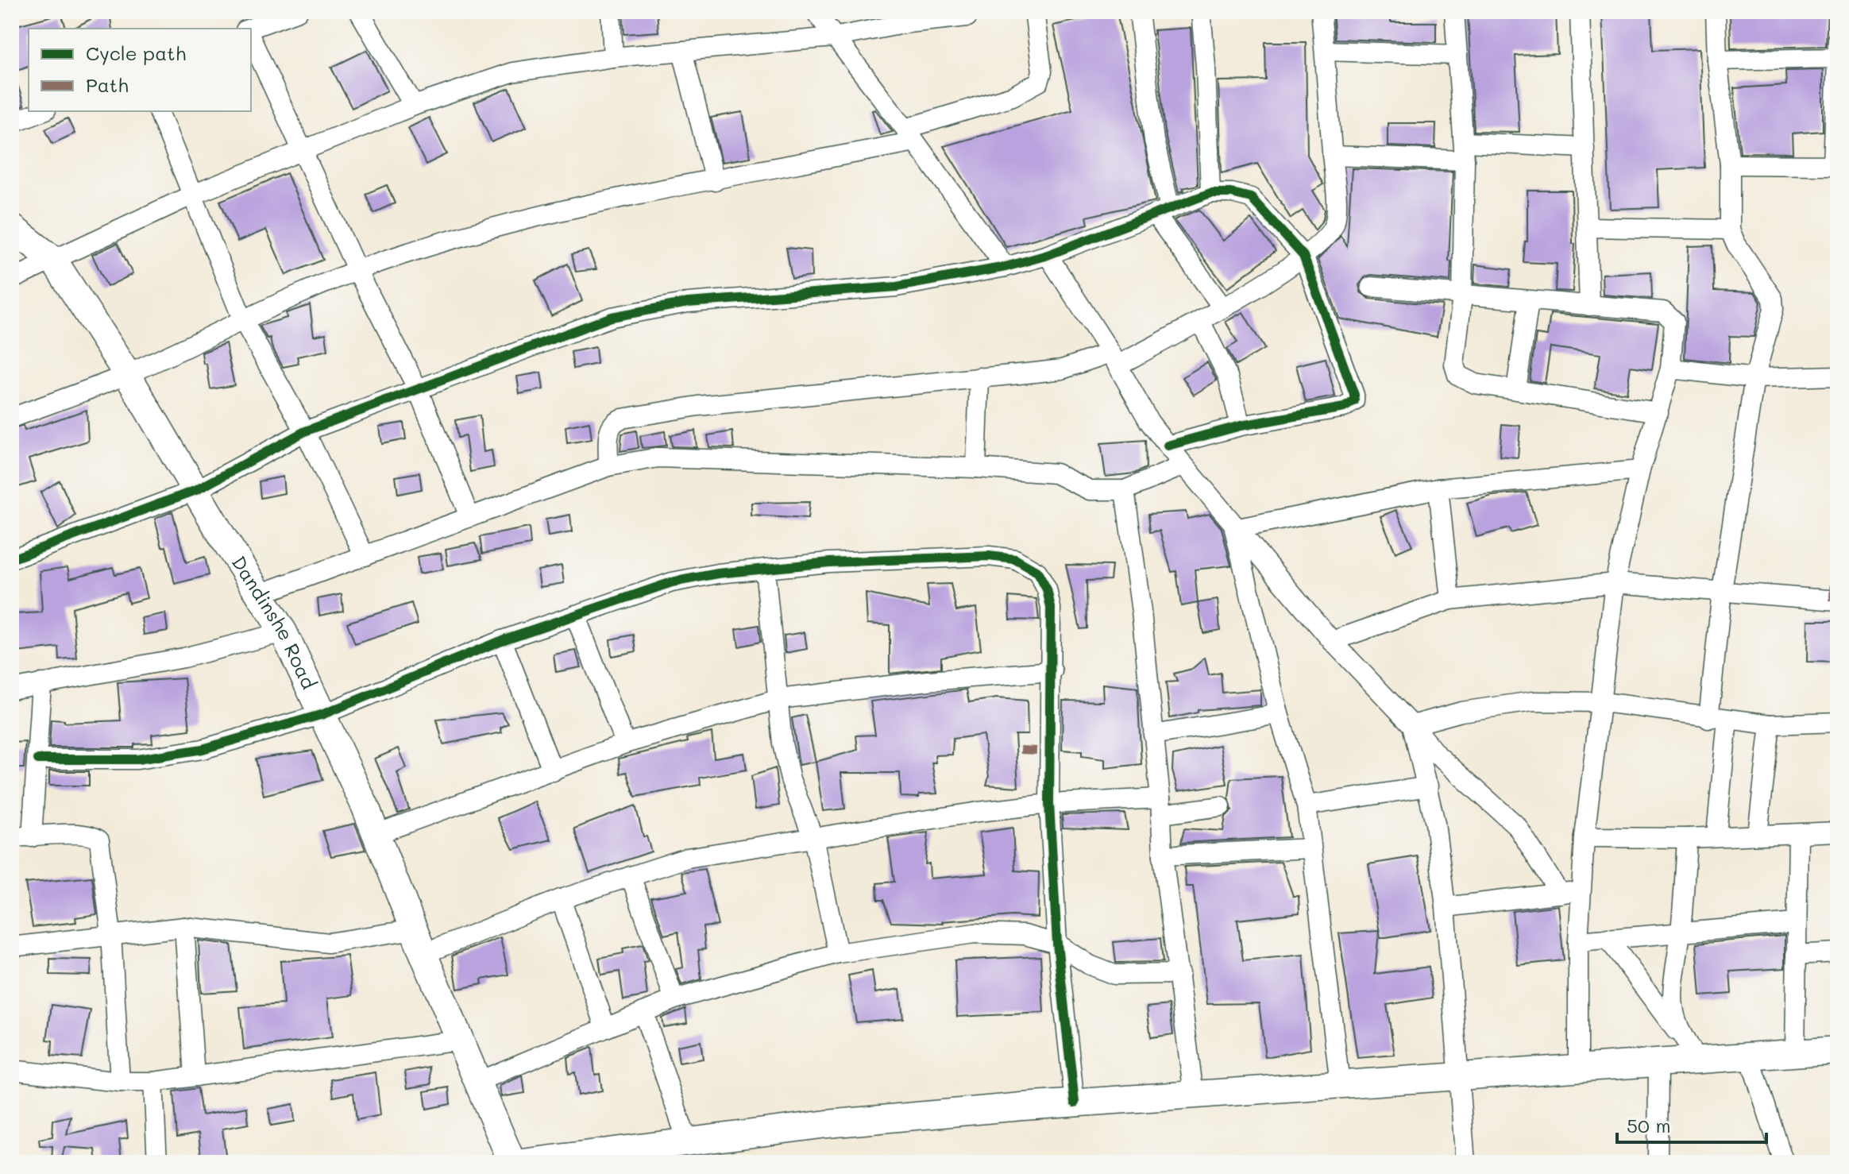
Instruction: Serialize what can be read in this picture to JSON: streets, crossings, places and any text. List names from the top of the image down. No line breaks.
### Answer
{"streets":{"street":["Dandinshe Road"]},"legend":["Cycle path","Path"],"scale_bar":"50 m"}
